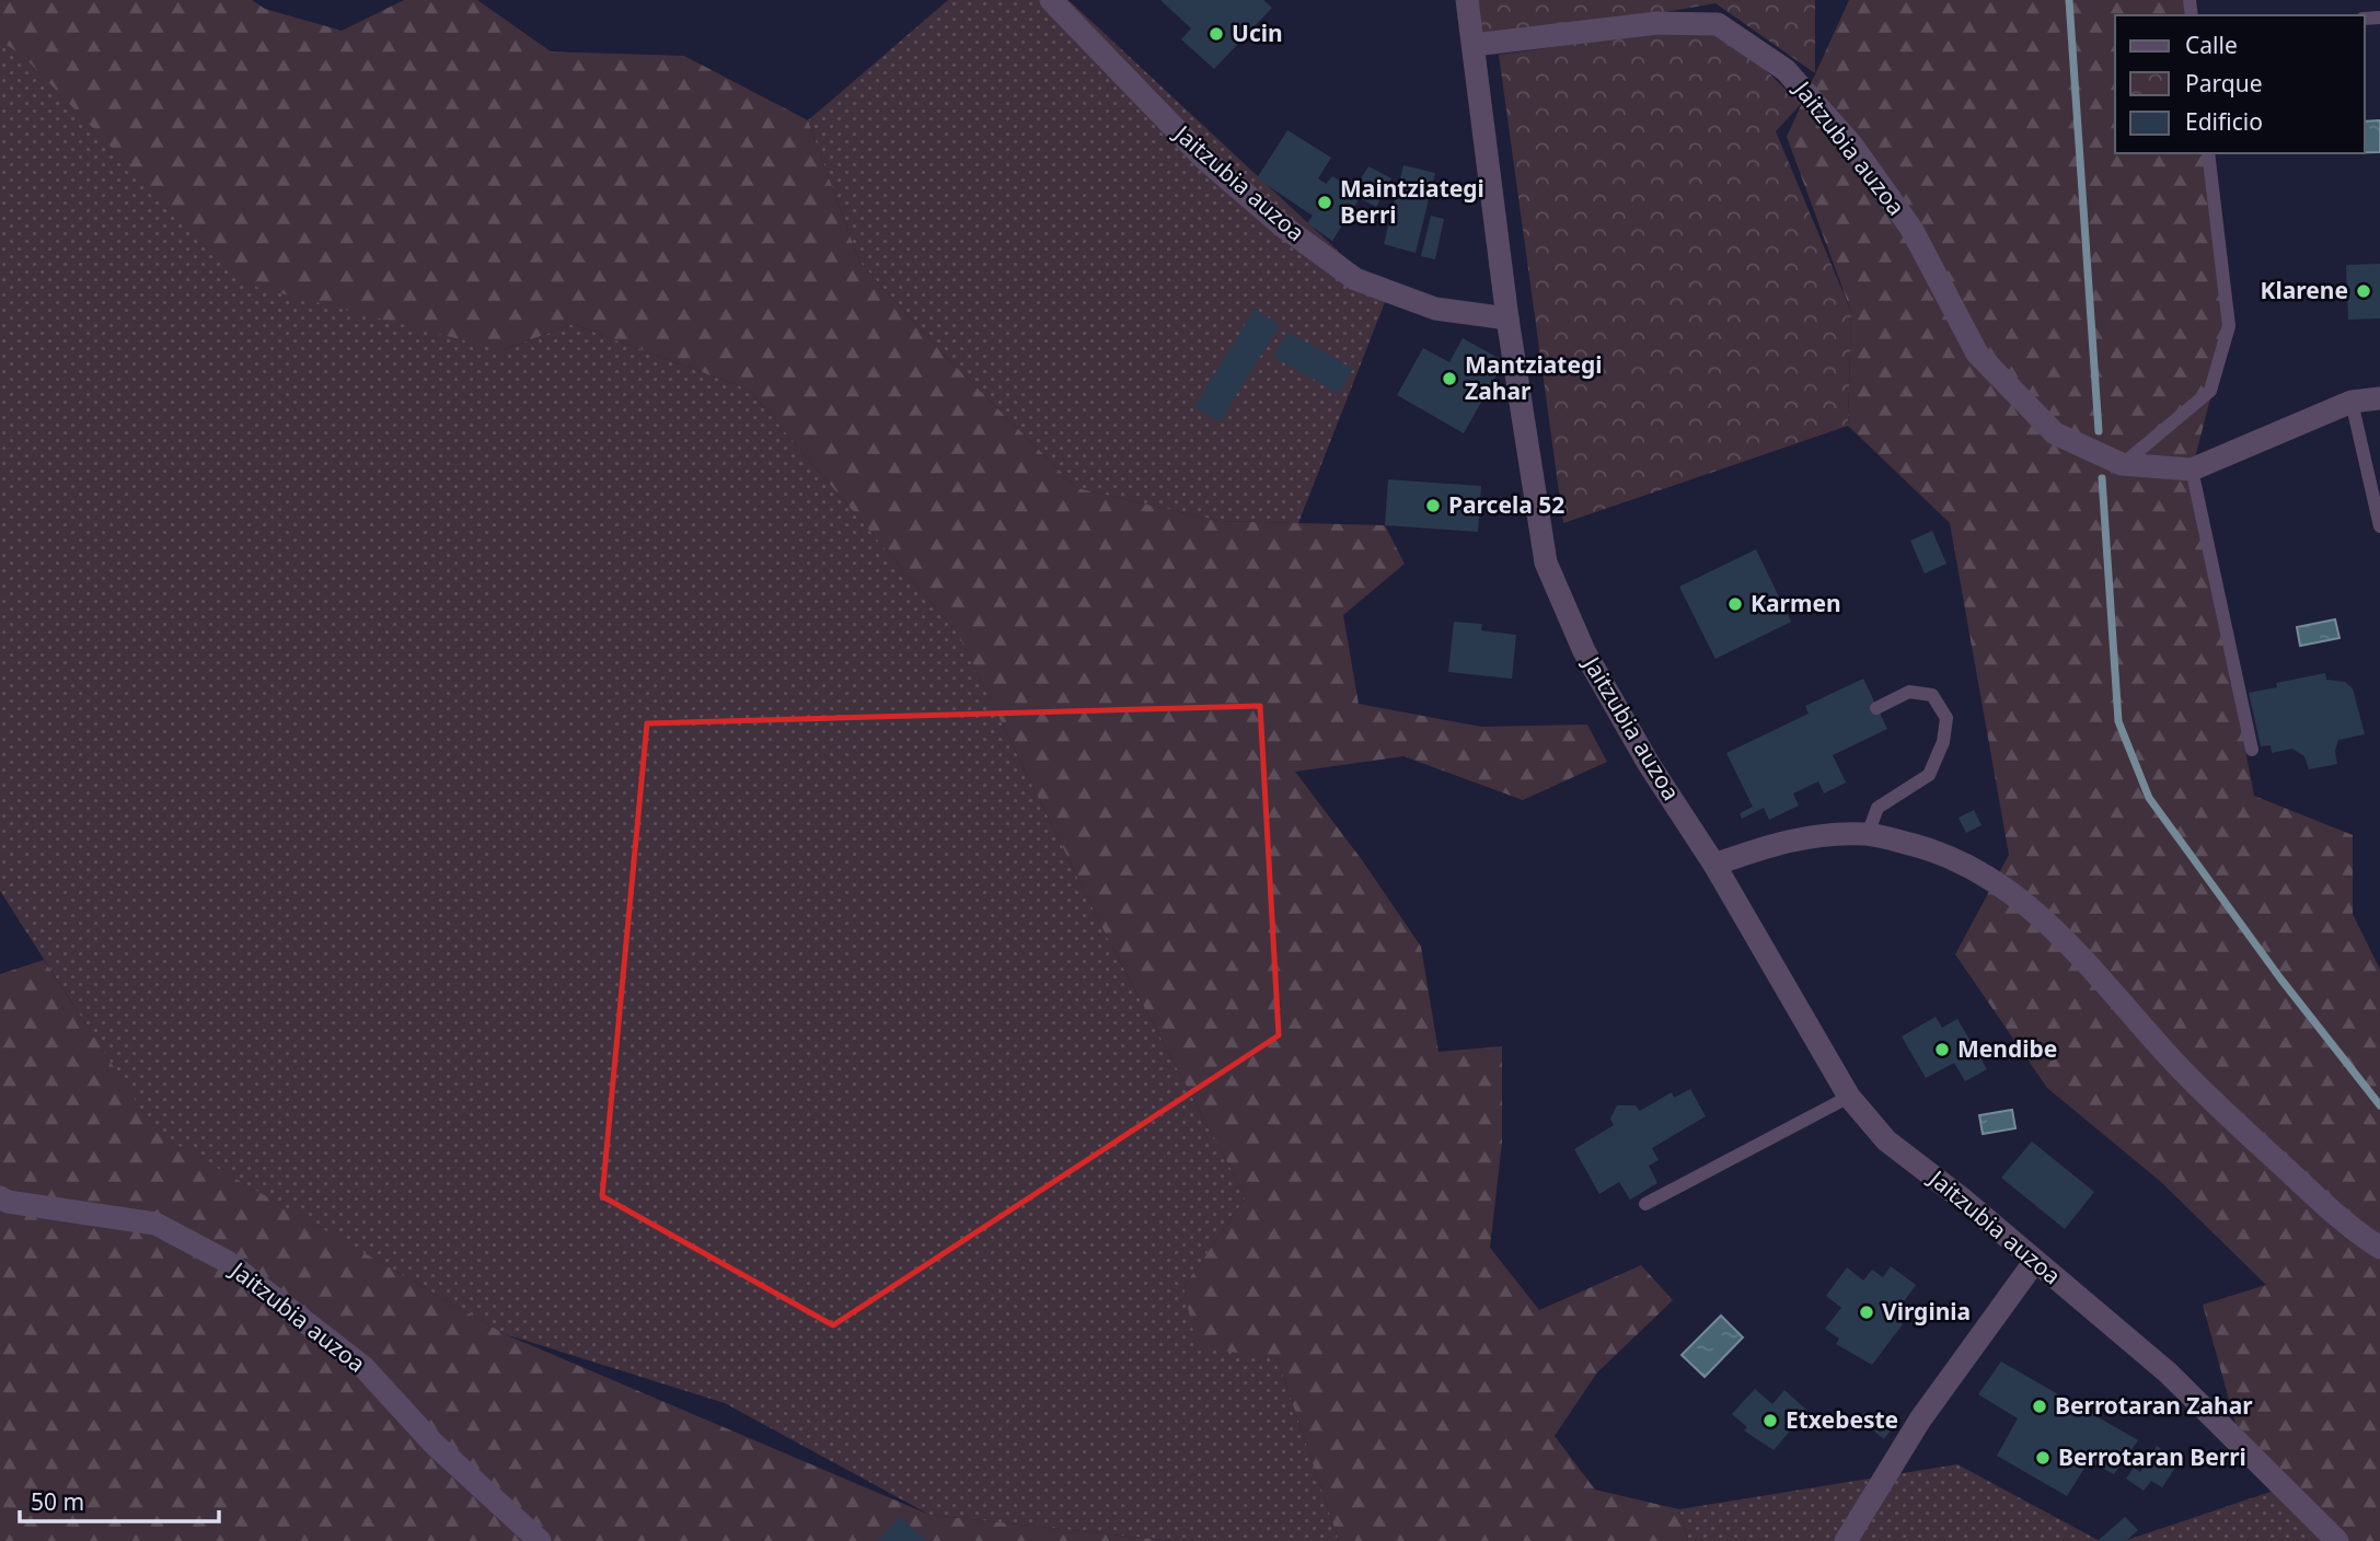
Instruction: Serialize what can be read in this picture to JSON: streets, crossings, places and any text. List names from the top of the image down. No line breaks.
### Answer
{"streets":{"street":["Jaitzubia auzoa"]},"places":["Ucin","Maintziategi Berri","Klarene","Mantziategi Zahar","Parcela 52","Karmen","Mendibe","Virginia","Berrotaran Zahar","Etxebeste","Berrotaran Berri"],"legend":["Calle","Parque","Edificio"],"scale_bar":"50 m"}
